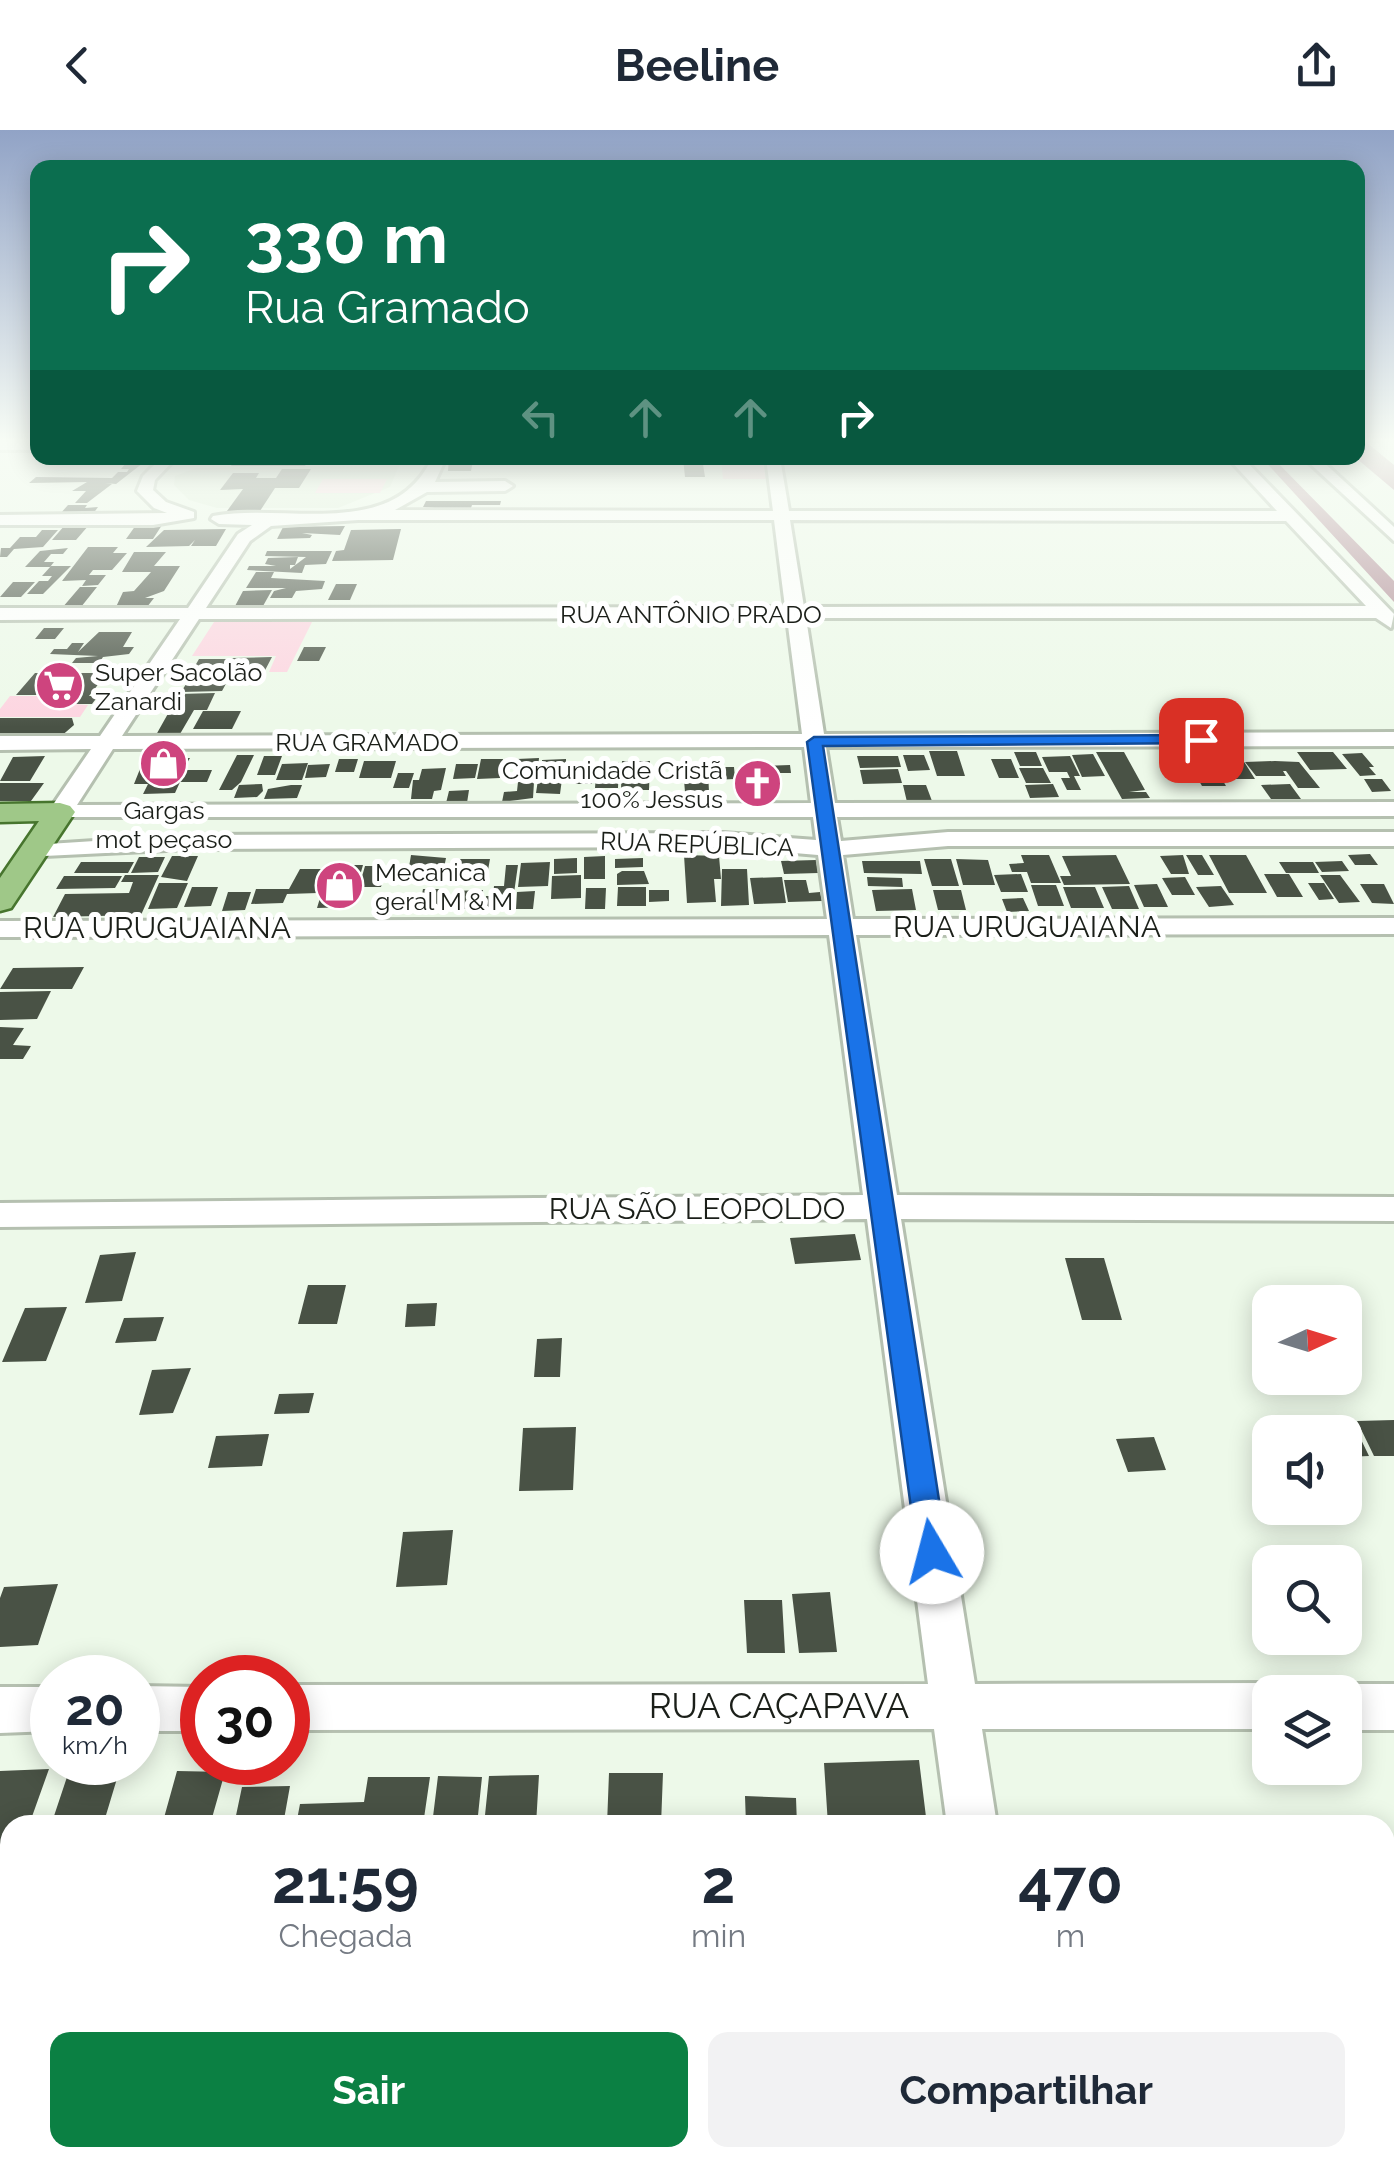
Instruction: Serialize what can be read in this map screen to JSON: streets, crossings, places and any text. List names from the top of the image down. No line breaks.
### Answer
{"streets":{"main road":["RUA REPÚBLICA"],"street":["RUA ANTÔNIO PRADO","RUA GRAMADO","RUA URUGUAIANA","RUA SÃO LEOPOLDO","RUA CAÇAPAVA"]},"places":{"supermarket":["Super Sacolão Zanardi"],"shop":["Gargas mot peçaso","Mecanica geral M & M"],"church":["Comunidade Cristã 100% Jessus"]},"north":"right","page":{"header":"Beeline","turn":["330 m","Rua Gramado"],"speed":"20 km/h","limit":"30","eta":["21:59","Chegada","2","min","470","m"],"buttons":["Sair","Compartilhar"]}}
